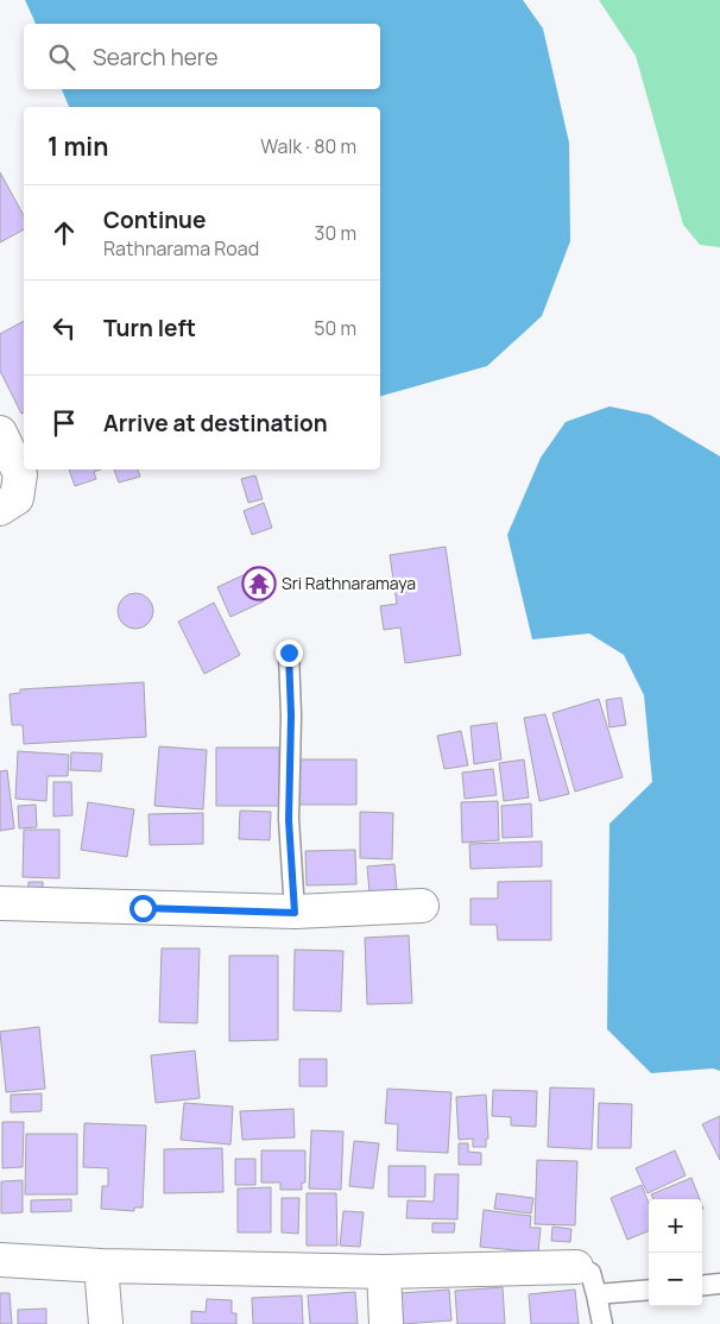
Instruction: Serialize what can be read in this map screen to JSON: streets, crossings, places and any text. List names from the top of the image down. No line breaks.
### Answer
{"places":{"temple":["Sri Rathnaramaya"]},"page":{"search":"Search here","heading":["1 min","Walk · 80 m"],"list":[["Continue","Rathnarama Road","30 m"],["Turn left","50 m"],"Arrive at destination"],"map_buttons":["+","−"]}}
